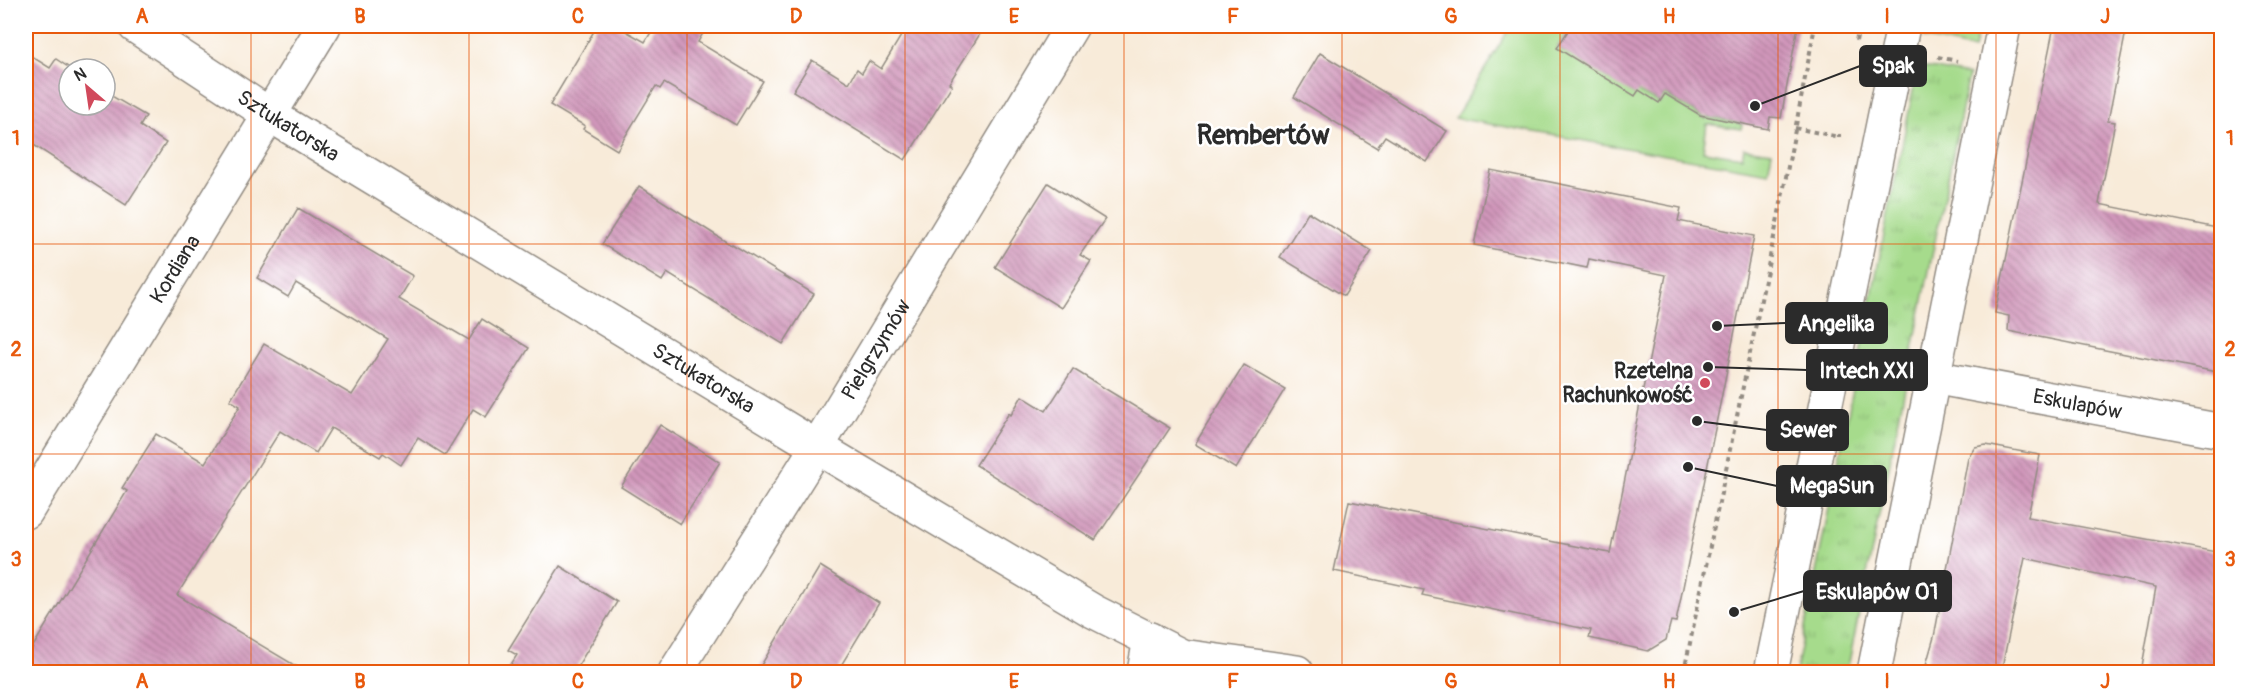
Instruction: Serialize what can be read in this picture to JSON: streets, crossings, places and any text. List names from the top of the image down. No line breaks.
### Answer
{"streets":{"street":["Sztukatorska","Kordiana","Pielgrzymów","Eskulapów"]},"crossings":[["Sztukatorska","Kordiana"],["Sztukatorska","Pielgrzymów"]],"districts":["Rembertów"],"places":["Spak","Angelika","Intech XXI","Rzetelna Rachunkowość","Sewer","MegaSun","Eskulapów 01"],"north":"top left","grid":{"columns":["A","B","C","D","E","F","G","H","I","J"],"rows":["1","2","3"]}}
